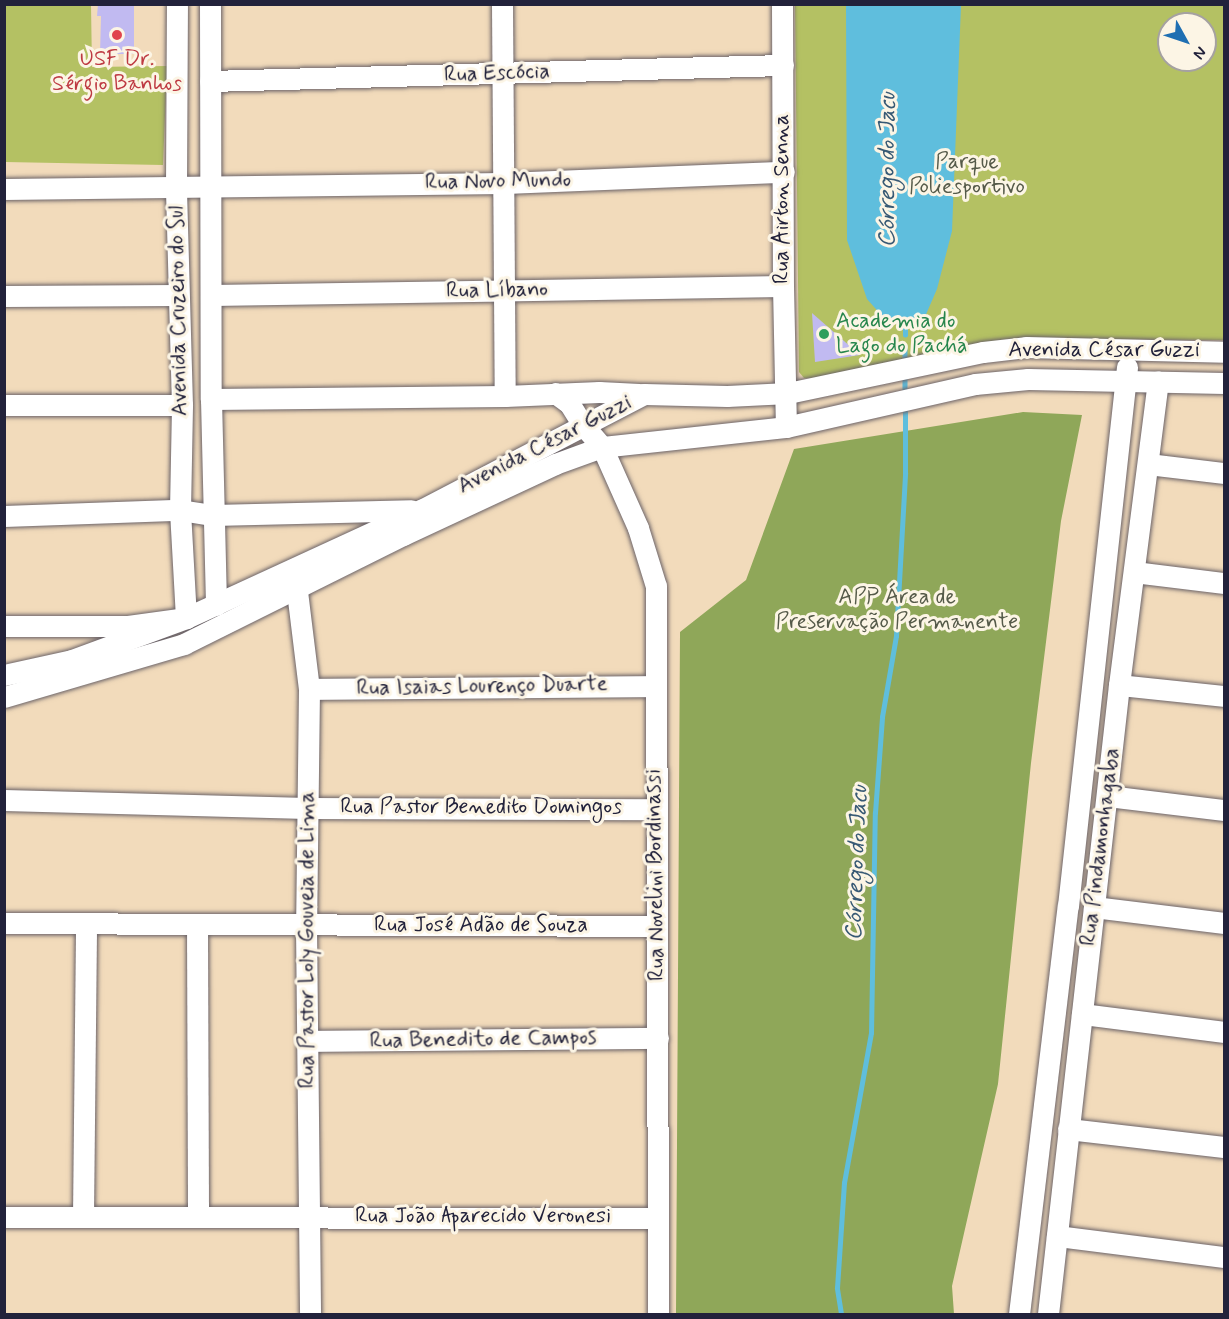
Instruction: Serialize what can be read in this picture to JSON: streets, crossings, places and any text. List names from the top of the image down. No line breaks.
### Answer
{"streets":{"street":["Rua Escócia","Rua Novo Mundo","Rua Airton Senna","Rua Líbano","Avenida Cruzeiro do Sul","Avenida César Guzzi","Rua Isaias Lourenço Duarte","Rua Pastor Benedito Domingos","Rua Pindamonhagaba","Rua Novelini Bordinassi","Rua José Adão de Souza","Rua Pastor Loly Gouveia de Lima","Rua Benedito de Campos","Rua João Aparecido Veronesi"]},"crossings":[["Rua Escócia","Rua Airton Senna"],["Rua Escócia","Avenida Cruzeiro do Sul"],["Rua Novo Mundo","Rua Airton Senna"],["Rua Novo Mundo","Avenida Cruzeiro do Sul"],["Rua Airton Senna","Rua Líbano"],["Rua Airton Senna","Avenida César Guzzi"],["Rua Líbano","Avenida Cruzeiro do Sul"],["Avenida Cruzeiro do Sul","Avenida César Guzzi"],["Avenida César Guzzi","Rua Pindamonhagaba"],["Avenida César Guzzi","Rua Novelini Bordinassi"],["Avenida César Guzzi","Rua Pastor Loly Gouveia de Lima"],["Rua Isaias Lourenço Duarte","Rua Novelini Bordinassi"],["Rua Isaias Lourenço Duarte","Rua Pastor Loly Gouveia de Lima"],["Rua Pastor Benedito Domingos","Rua Novelini Bordinassi"],["Rua Pastor Benedito Domingos","Rua Pastor Loly Gouveia de Lima"],["Rua Novelini Bordinassi","Rua José Adão de Souza"],["Rua Novelini Bordinassi","Rua Benedito de Campos"],["Rua Novelini Bordinassi","Rua João Aparecido Veronesi"],["Rua José Adão de Souza","Rua Pastor Loly Gouveia de Lima"],["Rua Pastor Loly Gouveia de Lima","Rua Benedito de Campos"],["Rua Pastor Loly Gouveia de Lima","Rua João Aparecido Veronesi"]],"water":["Córrego do Jacu"],"parks":["Parque Poliesportivo","APP Área de Preservação Permanente"],"places":["USF Dr. Sérgio Banhos","Academia do Lago do Pachá"],"north":"bottom right"}
